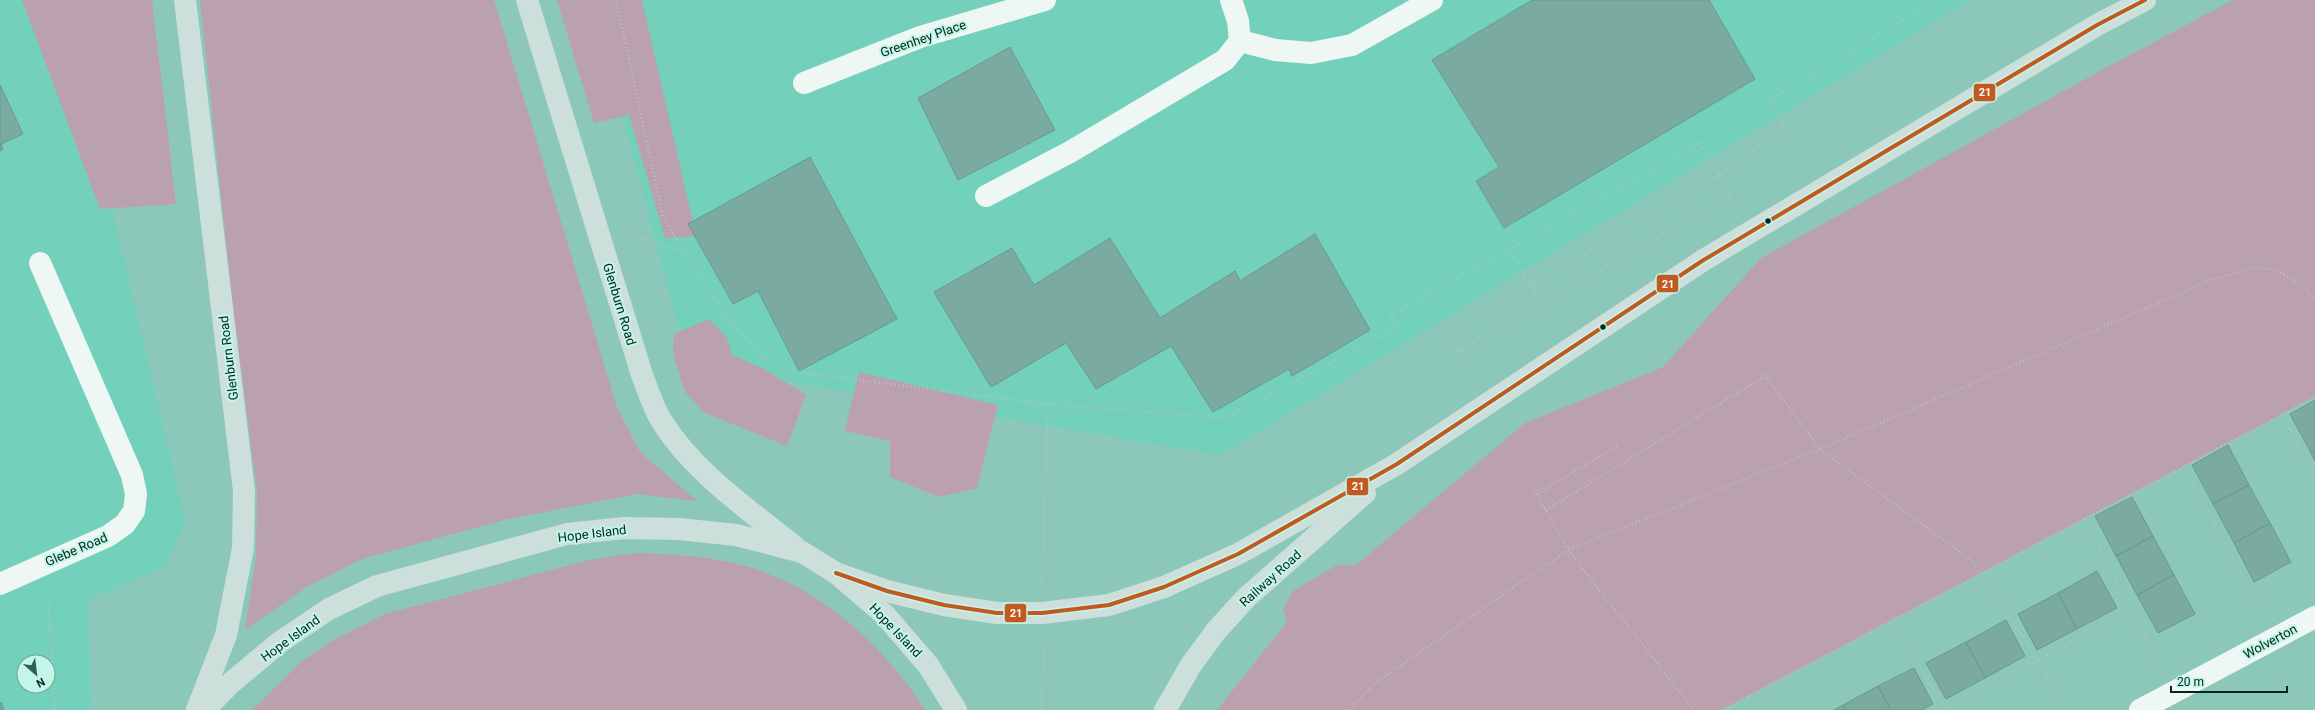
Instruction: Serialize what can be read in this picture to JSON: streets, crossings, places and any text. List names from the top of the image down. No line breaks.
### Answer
{"streets":{"main road":["Glenburn Road","Hope Island","Railway Road"],"street":["Greenhey Place","Glebe Road","Wolverton"]},"crossings":[["Glenburn Road","Hope Island"],["Hope Island","Railway Road"]],"lines":["transit line 21"],"scale_bar":"20 m","north":"bottom right"}
